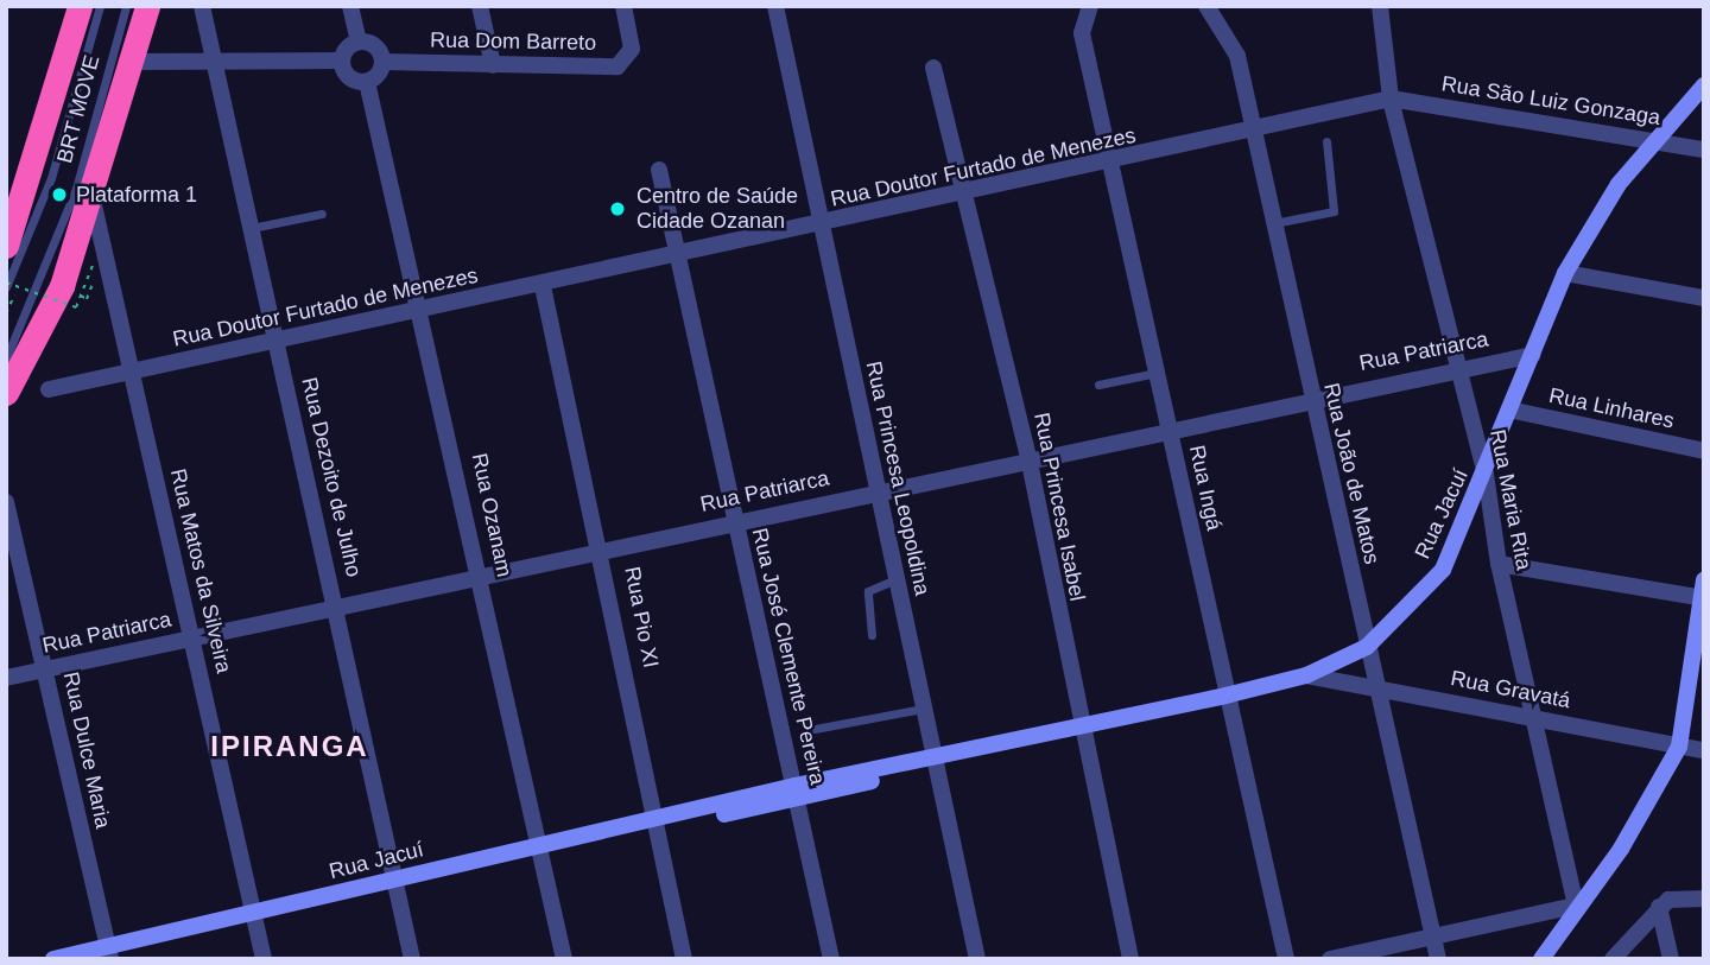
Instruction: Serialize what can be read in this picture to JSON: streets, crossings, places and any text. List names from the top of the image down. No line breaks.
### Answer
{"streets":{"main road":["Rua Jacuí"],"street":["Rua Dom Barreto","Rua São Luiz Gonzaga","Rua Doutor Furtado de Menezes","Rua Patriarca","Rua Linhares","Rua João de Matos","Rua Dezoito de Julho","Rua Princesa Leopoldina","Rua Ingá","Rua Maria Rita","Rua Princesa Isabel","Rua Ozanam","Rua Matos da Silveira","Rua Pio XI","Rua José Clemente Pereira","Rua Gravatá","Rua Dulce Maria"],"lane":["BRT MOVE"]},"crossings":[["Rua Dom Barreto","Rua Ozanam"],["Rua São Luiz Gonzaga","Rua Doutor Furtado de Menezes"],["Rua São Luiz Gonzaga","Rua Maria Rita"],["Rua São Luiz Gonzaga","Rua Jacuí"],["Rua Doutor Furtado de Menezes","Rua João de Matos"],["Rua Doutor Furtado de Menezes","Rua Dezoito de Julho"],["Rua Doutor Furtado de Menezes","Rua Princesa Leopoldina"],["Rua Doutor Furtado de Menezes","Rua Ingá"],["Rua Doutor Furtado de Menezes","Rua Maria Rita"],["Rua Doutor Furtado de Menezes","Rua Princesa Isabel"],["Rua Doutor Furtado de Menezes","Rua Ozanam"],["Rua Doutor Furtado de Menezes","Rua Matos da Silveira"],["Rua Doutor Furtado de Menezes","Rua Pio XI"],["Rua Doutor Furtado de Menezes","Rua José Clemente Pereira"],["Rua Patriarca","Rua João de Matos"],["Rua Patriarca","Rua Dezoito de Julho"],["Rua Patriarca","Rua Princesa Leopoldina"],["Rua Patriarca","Rua Ingá"],["Rua Patriarca","Rua Maria Rita"],["Rua Patriarca","Rua Princesa Isabel"],["Rua Patriarca","Rua Jacuí"],["Rua Patriarca","Rua Ozanam"],["Rua Patriarca","Rua Matos da Silveira"],["Rua Patriarca","Rua Pio XI"],["Rua Patriarca","Rua José Clemente Pereira"],["Rua Patriarca","Rua Dulce Maria"],["Rua Linhares","Rua Jacuí"],["Rua João de Matos","Rua Jacuí"],["Rua João de Matos","Rua Gravatá"],["Rua Dezoito de Julho","Rua Jacuí"],["Rua Princesa Leopoldina","Rua Jacuí"],["Rua Ingá","Rua Jacuí"],["Rua Maria Rita","Rua Jacuí"],["Rua Maria Rita","Rua Gravatá"],["Rua Princesa Isabel","Rua Jacuí"],["Rua Jacuí","Rua Ozanam"],["Rua Jacuí","Rua Matos da Silveira"],["Rua Jacuí","Rua Pio XI"],["Rua Jacuí","Rua José Clemente Pereira"],["Rua Jacuí","Rua Gravatá"],["Rua Jacuí","Rua Dulce Maria"]],"districts":["IPIRANGA"],"places":["Plataforma 1","Centro de Saúde Cidade Ozanan"]}
